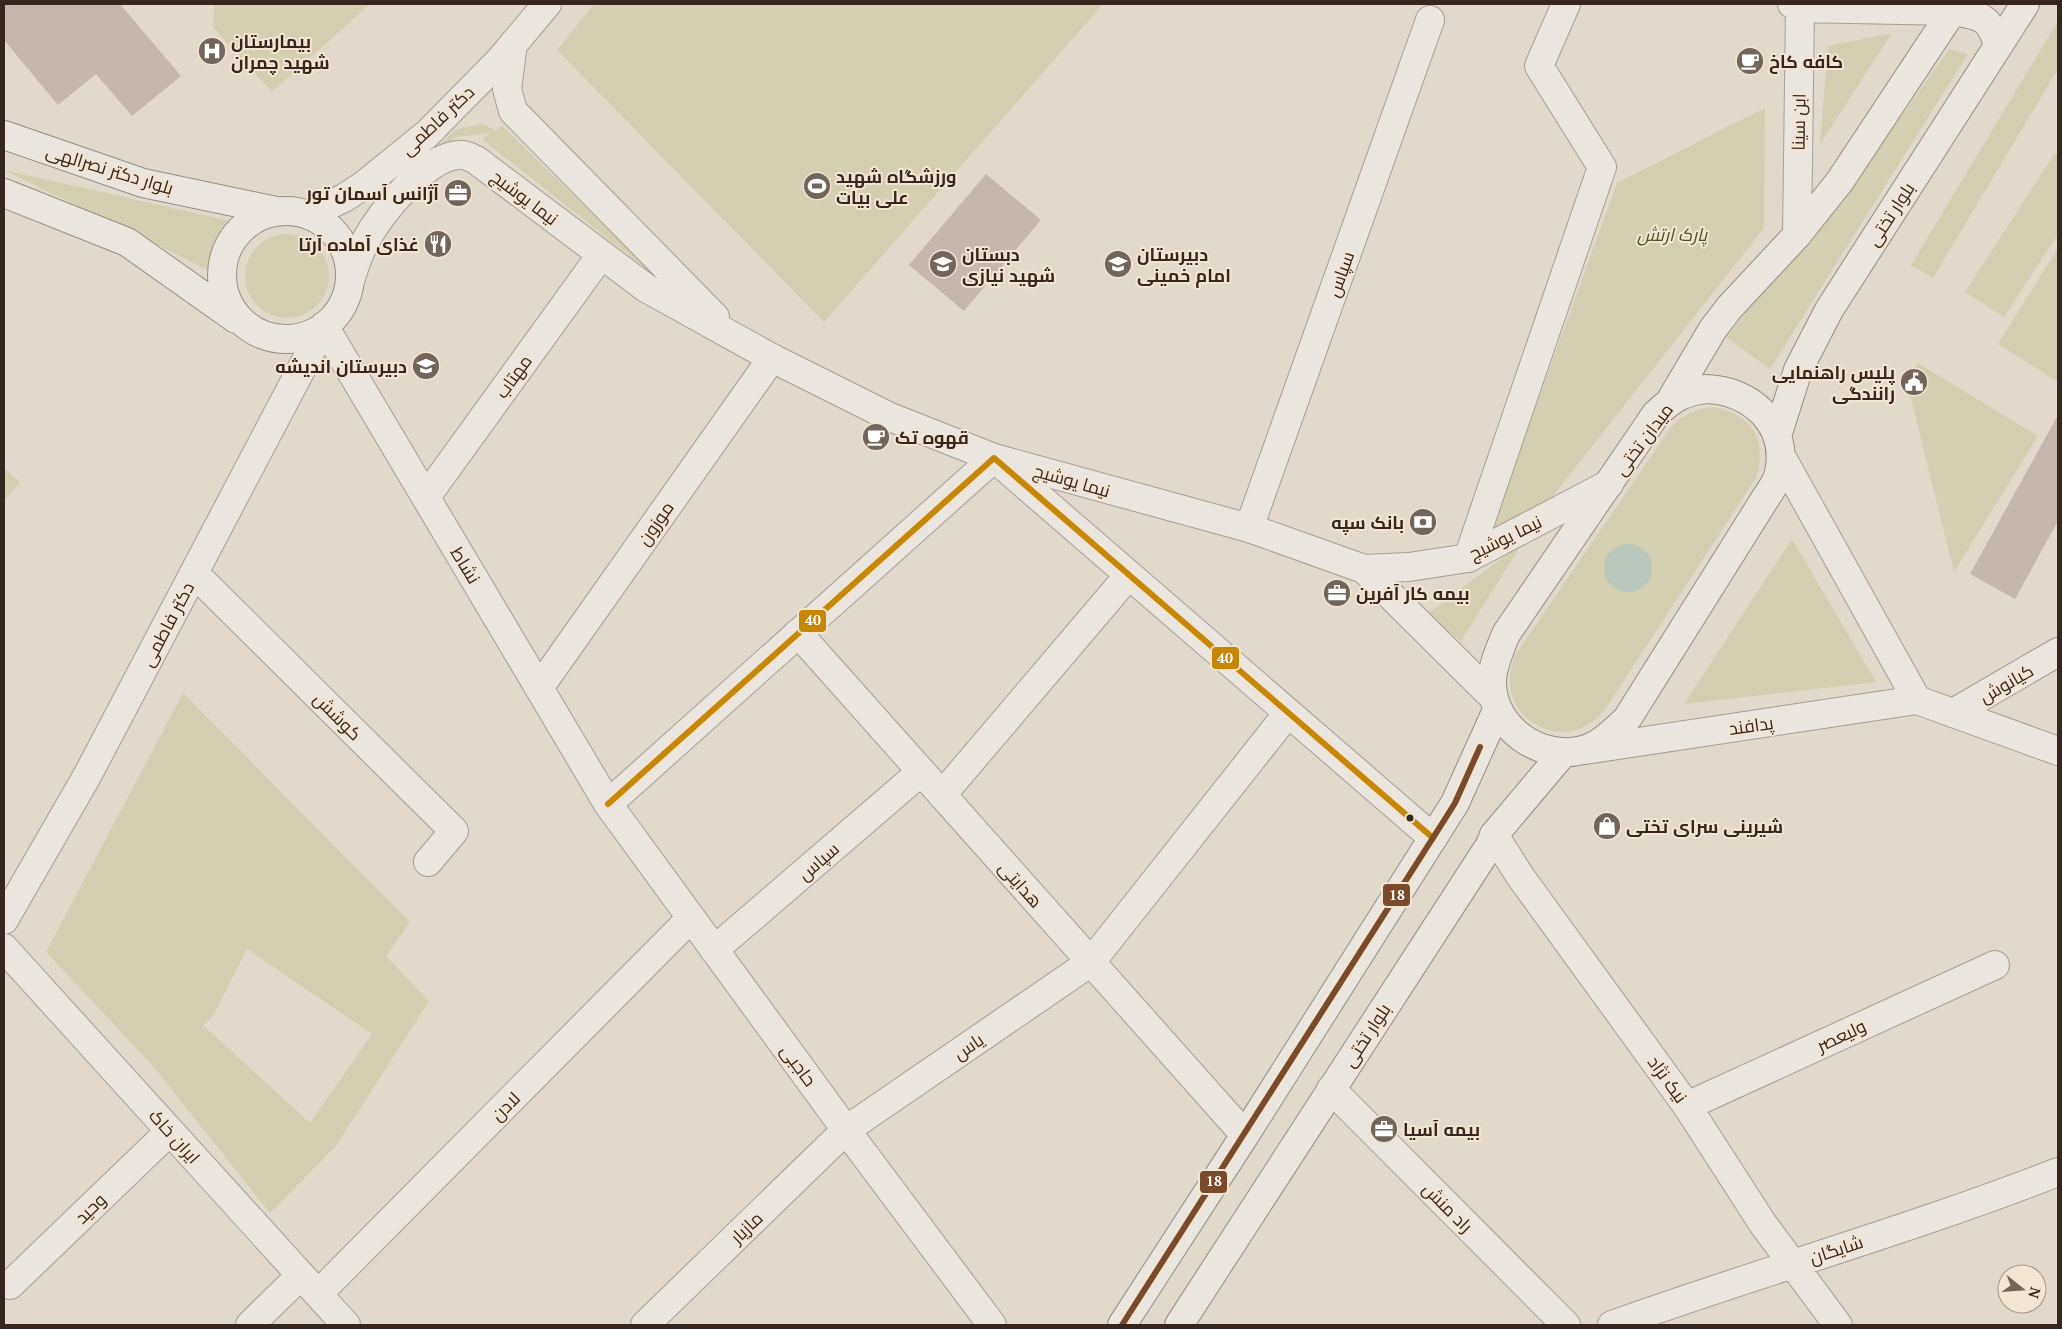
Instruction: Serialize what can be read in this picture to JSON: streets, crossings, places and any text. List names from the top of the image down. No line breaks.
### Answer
{"streets":{"street":["دکتر فاطمی","ابن سینا","بلوار دکتر نصرالهی","نیما یوشیج","بلوار تختی","سپاس","مهتاب","میدان تختی","موزون","نشاط","کیانوش","کوشش","پدافند","هدایتی","ولیعصر","یاس","حاجبی","نیک نژاد","لادن","ایران خاک","راد منش","وحید","مازیار","شایگان"]},"crossings":[["دکتر فاطمی","بلوار دکتر نصرالهی"],["دکتر فاطمی","نیما یوشیج"],["دکتر فاطمی","نشاط"],["دکتر فاطمی","کوشش"],["ابن سینا","بلوار تختی"],["بلوار دکتر نصرالهی","نیما یوشیج"],["بلوار دکتر نصرالهی","نشاط"],["نیما یوشیج","سپاس"],["نیما یوشیج","مهتاب"],["نیما یوشیج","میدان تختی"],["نیما یوشیج","موزون"],["نیما یوشیج","نشاط"],["بلوار تختی","میدان تختی"],["بلوار تختی","پدافند"],["بلوار تختی","نیک نژاد"],["بلوار تختی","راد منش"],["سپاس","هدایتی"],["سپاس","حاجبی"],["مهتاب","نشاط"],["موزون","نشاط"],["نشاط","حاجبی"],["کیانوش","پدافند"],["هدایتی","یاس"],["ولیعصر","نیک نژاد"],["یاس","حاجبی"],["یاس","مازیار"],["حاجبی","لادن"],["حاجبی","مازیار"],["نیک نژاد","شایگان"],["لادن","ایران خاک"],["ایران خاک","وحید"]],"parks":["پارک ارتش"],"places":{"hospital":["بیمارستان شهید چمران"],"cafe":["کافه کاخ","قهوه تک"],"sports":["ورزشگاه شهید علی بیات"],"office":["آژانس آسمان تور","بیمه کار آفرین","بیمه آسیا"],"restaurant":["غذای آماده آرتا"],"school or university":["دبستان شهید نیازی","دبیرستان امام خمینی","دبیرستان اندیشه"],"public building":["پلیس راهنمایی رانندگی"],"bank":["بانک سپه"],"shop":["شیرینی سرای تختی"]},"lines":["transit line 40","transit line 18"],"north":"right"}
